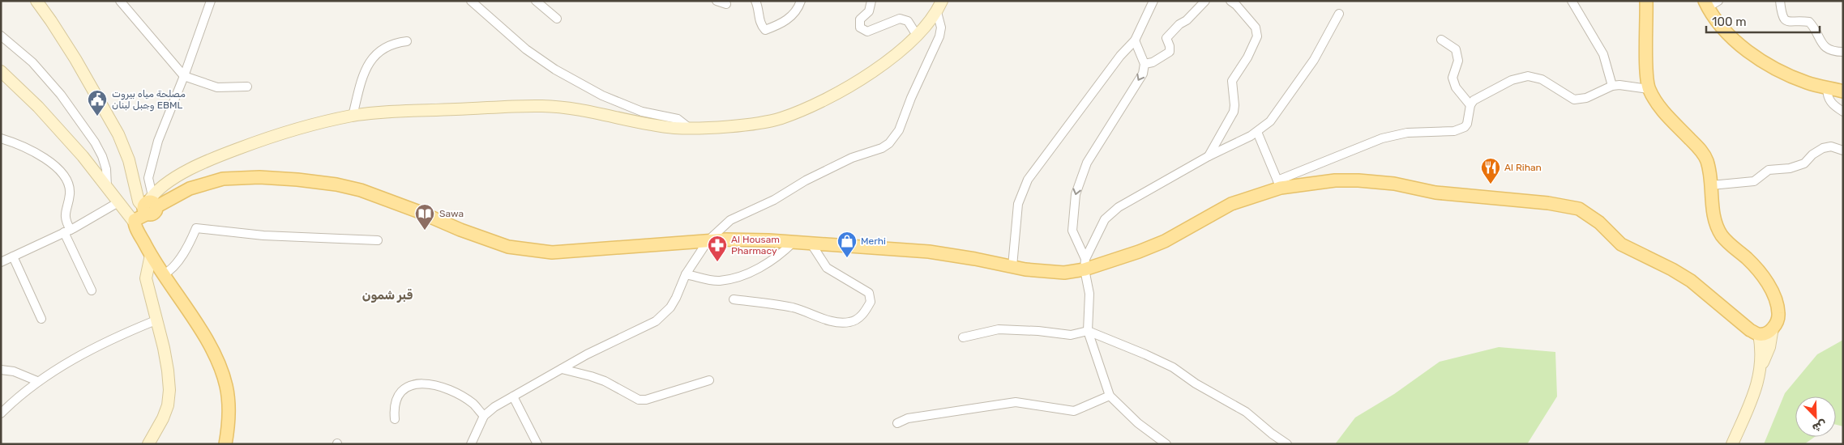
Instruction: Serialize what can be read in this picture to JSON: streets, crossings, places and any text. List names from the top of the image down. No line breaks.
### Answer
{"districts":["قبر شمون"],"places":{"public building":["مصلحة مياه بيروت وجبل لبنان EBML"],"restaurant":["Al Rihan"],"library":["Sawa"],"shop":["Merhi"],"pharmacy":["Al Housam Pharmacy"]},"scale_bar":"100 m","north":"bottom right"}
